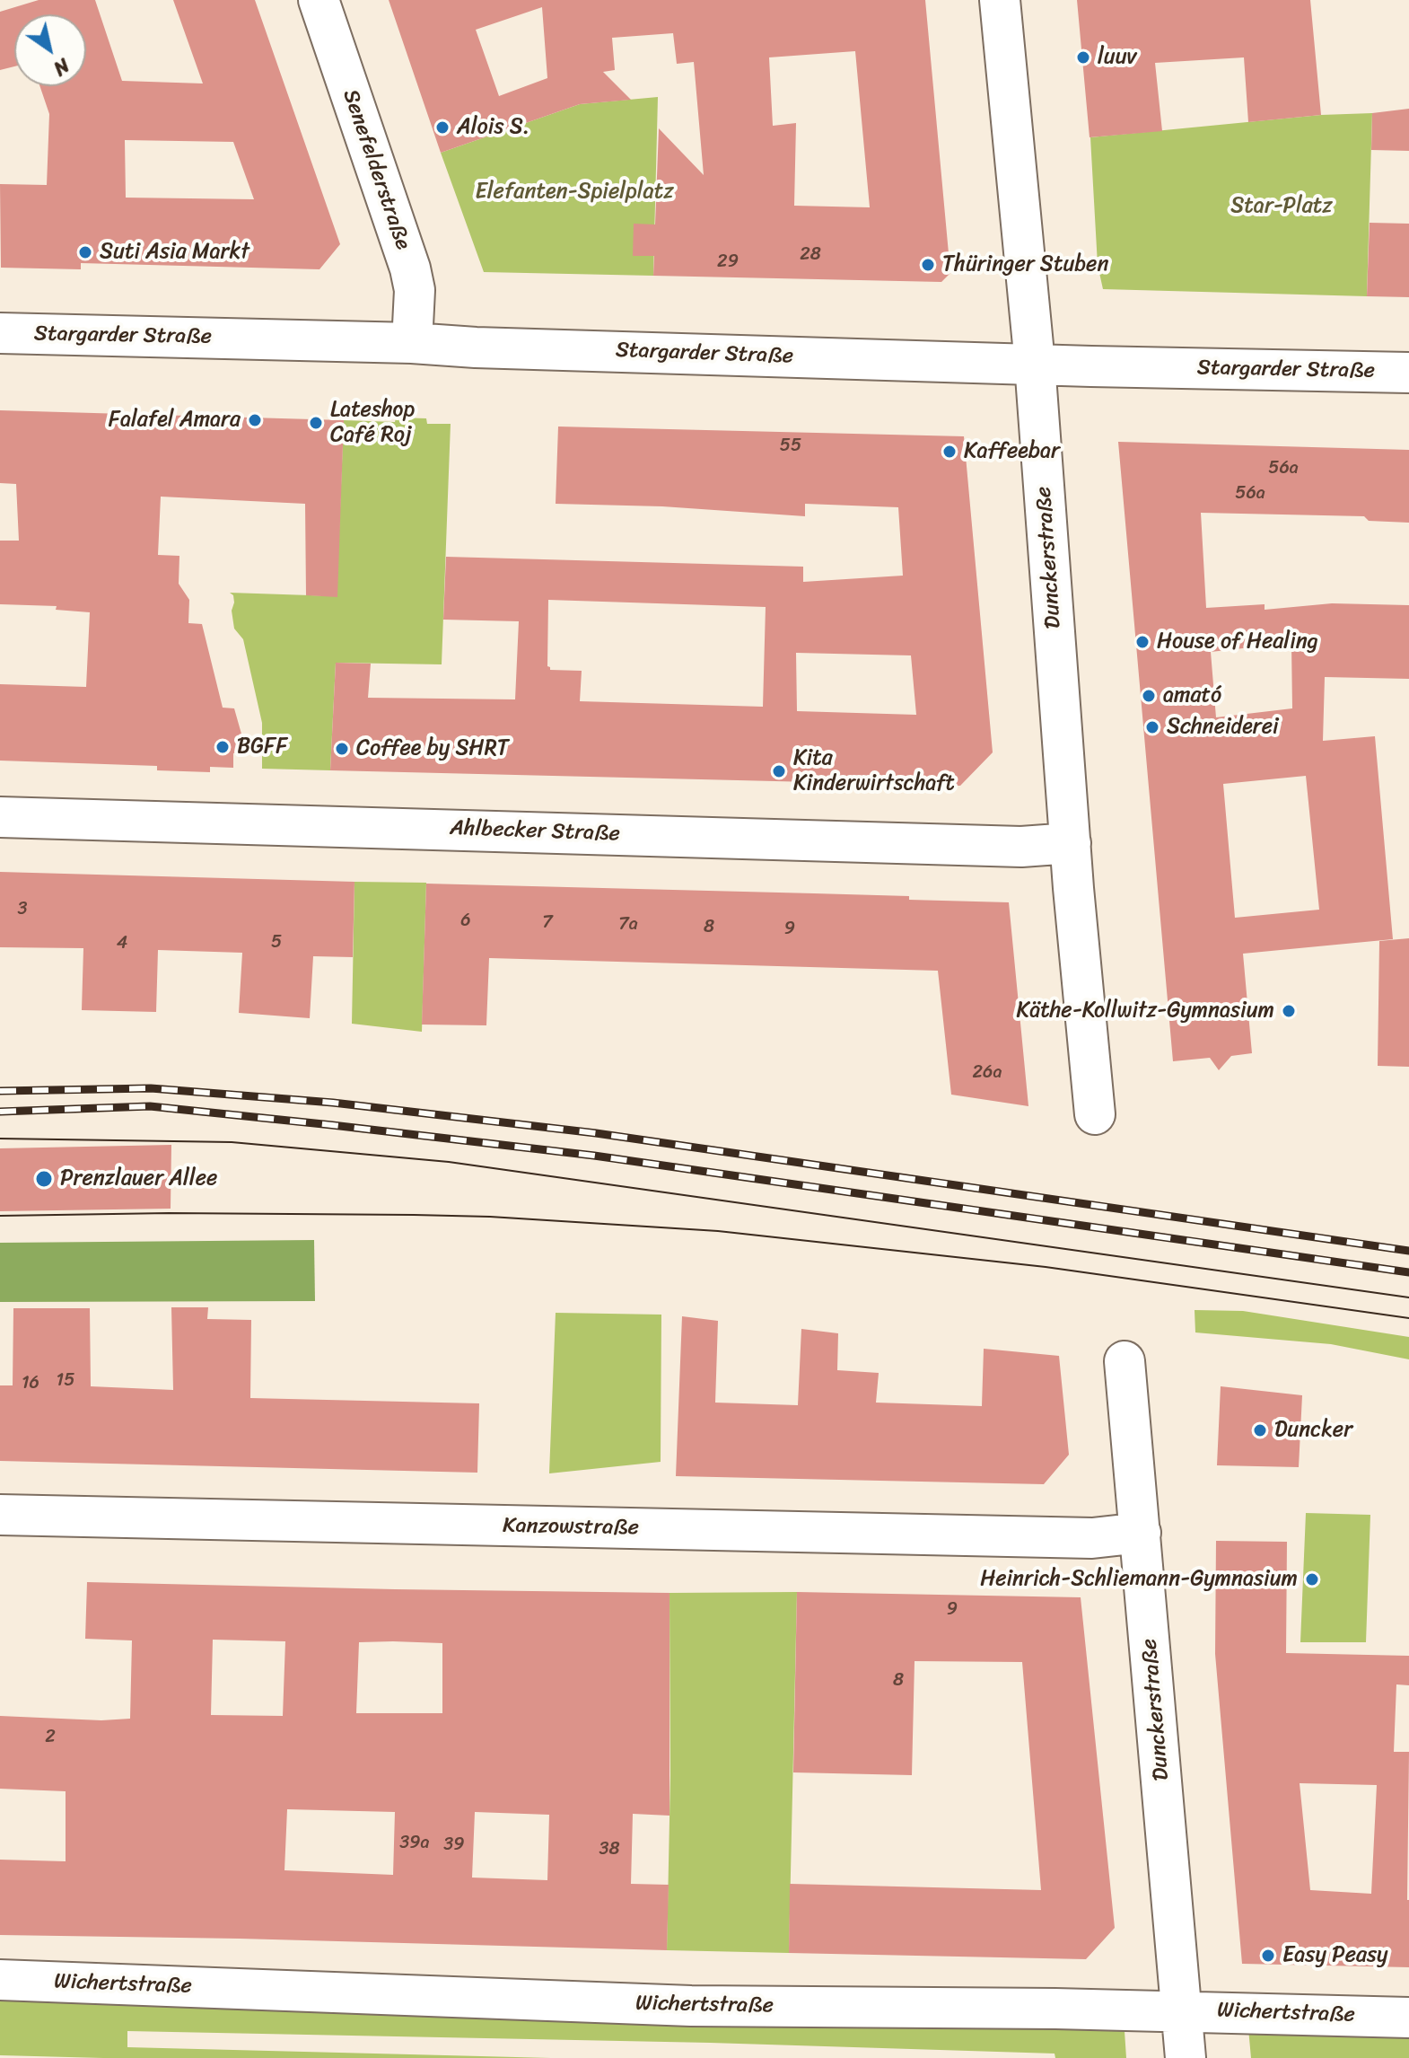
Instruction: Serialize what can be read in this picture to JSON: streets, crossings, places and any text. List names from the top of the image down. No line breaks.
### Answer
{"streets":{"street":["Senefelderstraße","Stargarder Straße","Dunckerstraße","Ahlbecker Straße","Kanzowstraße","Wichertstraße"]},"crossings":[["Senefelderstraße","Stargarder Straße"],["Stargarder Straße","Dunckerstraße"],["Dunckerstraße","Ahlbecker Straße"],["Dunckerstraße","Kanzowstraße"],["Dunckerstraße","Wichertstraße"]],"parks":["Elefanten-Spielplatz","Star-Platz"],"places":["luuv","Alois S.","Suti Asia Markt","Thüringer Stuben","Falafel Amara","Lateshop Café Roj","Kaffeebar","House of Healing","amató","Schneiderei","BGFF","Coffee by SHRT","Kita Kinderwirtschaft","Käthe-Kollwitz-Gymnasium","Prenzlauer Allee","Duncker","Heinrich-Schliemann-Gymnasium","Easy Peasy"],"house_numbers":["28","29","55","56a","56a","3","6","7","7a","8","9","5","4","26a","15","16","9","8","2","39a","39","38"],"north":"bottom right"}
